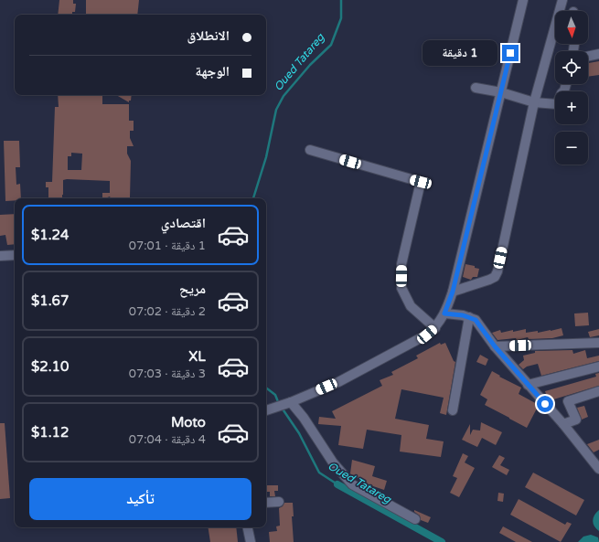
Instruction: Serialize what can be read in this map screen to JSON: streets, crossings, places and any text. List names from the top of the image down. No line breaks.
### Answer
{"water":["Oued Tatareg"],"north":"bottom","page":{"map_buttons":["+","−"],"banner":["الانطلاق","الوجهة"],"bubble":"1 دقيقة","list":[{"name":"اقتصادي","note":"1 دقيقة · 07:01","value":"$1.24"},{"name":"مريح","note":"2 دقيقة · 07:02","value":"$1.67"},{"name":"XL","note":"3 دقيقة · 07:03","value":"$2.10"},{"name":"Moto","note":"4 دقيقة · 07:04","value":"$1.12"}],"buttons":"تأكيد"}}
